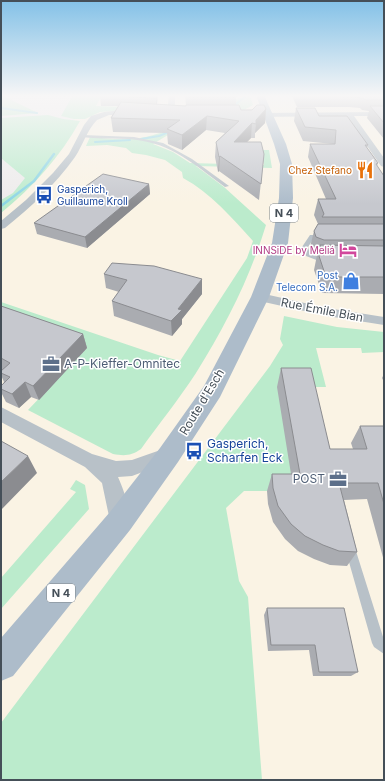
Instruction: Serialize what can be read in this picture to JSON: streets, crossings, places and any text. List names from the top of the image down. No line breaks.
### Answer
{"streets":{"main road":["N 4","Route d'Esch"],"street":["Rue Émile Bian"]},"crossings":[["Rue Émile Bian","Route d'Esch"]],"places":{"restaurant":["Chez Stefano"],"bus stop":["Gasperich, Guillaume Kroll","Gasperich, Scharfen Eck"],"hotel":["INNSiDE by Meliá"],"shop":["Post Telecom S.A."],"office":["A-P-Kieffer-Omnitec","POST"]}}
